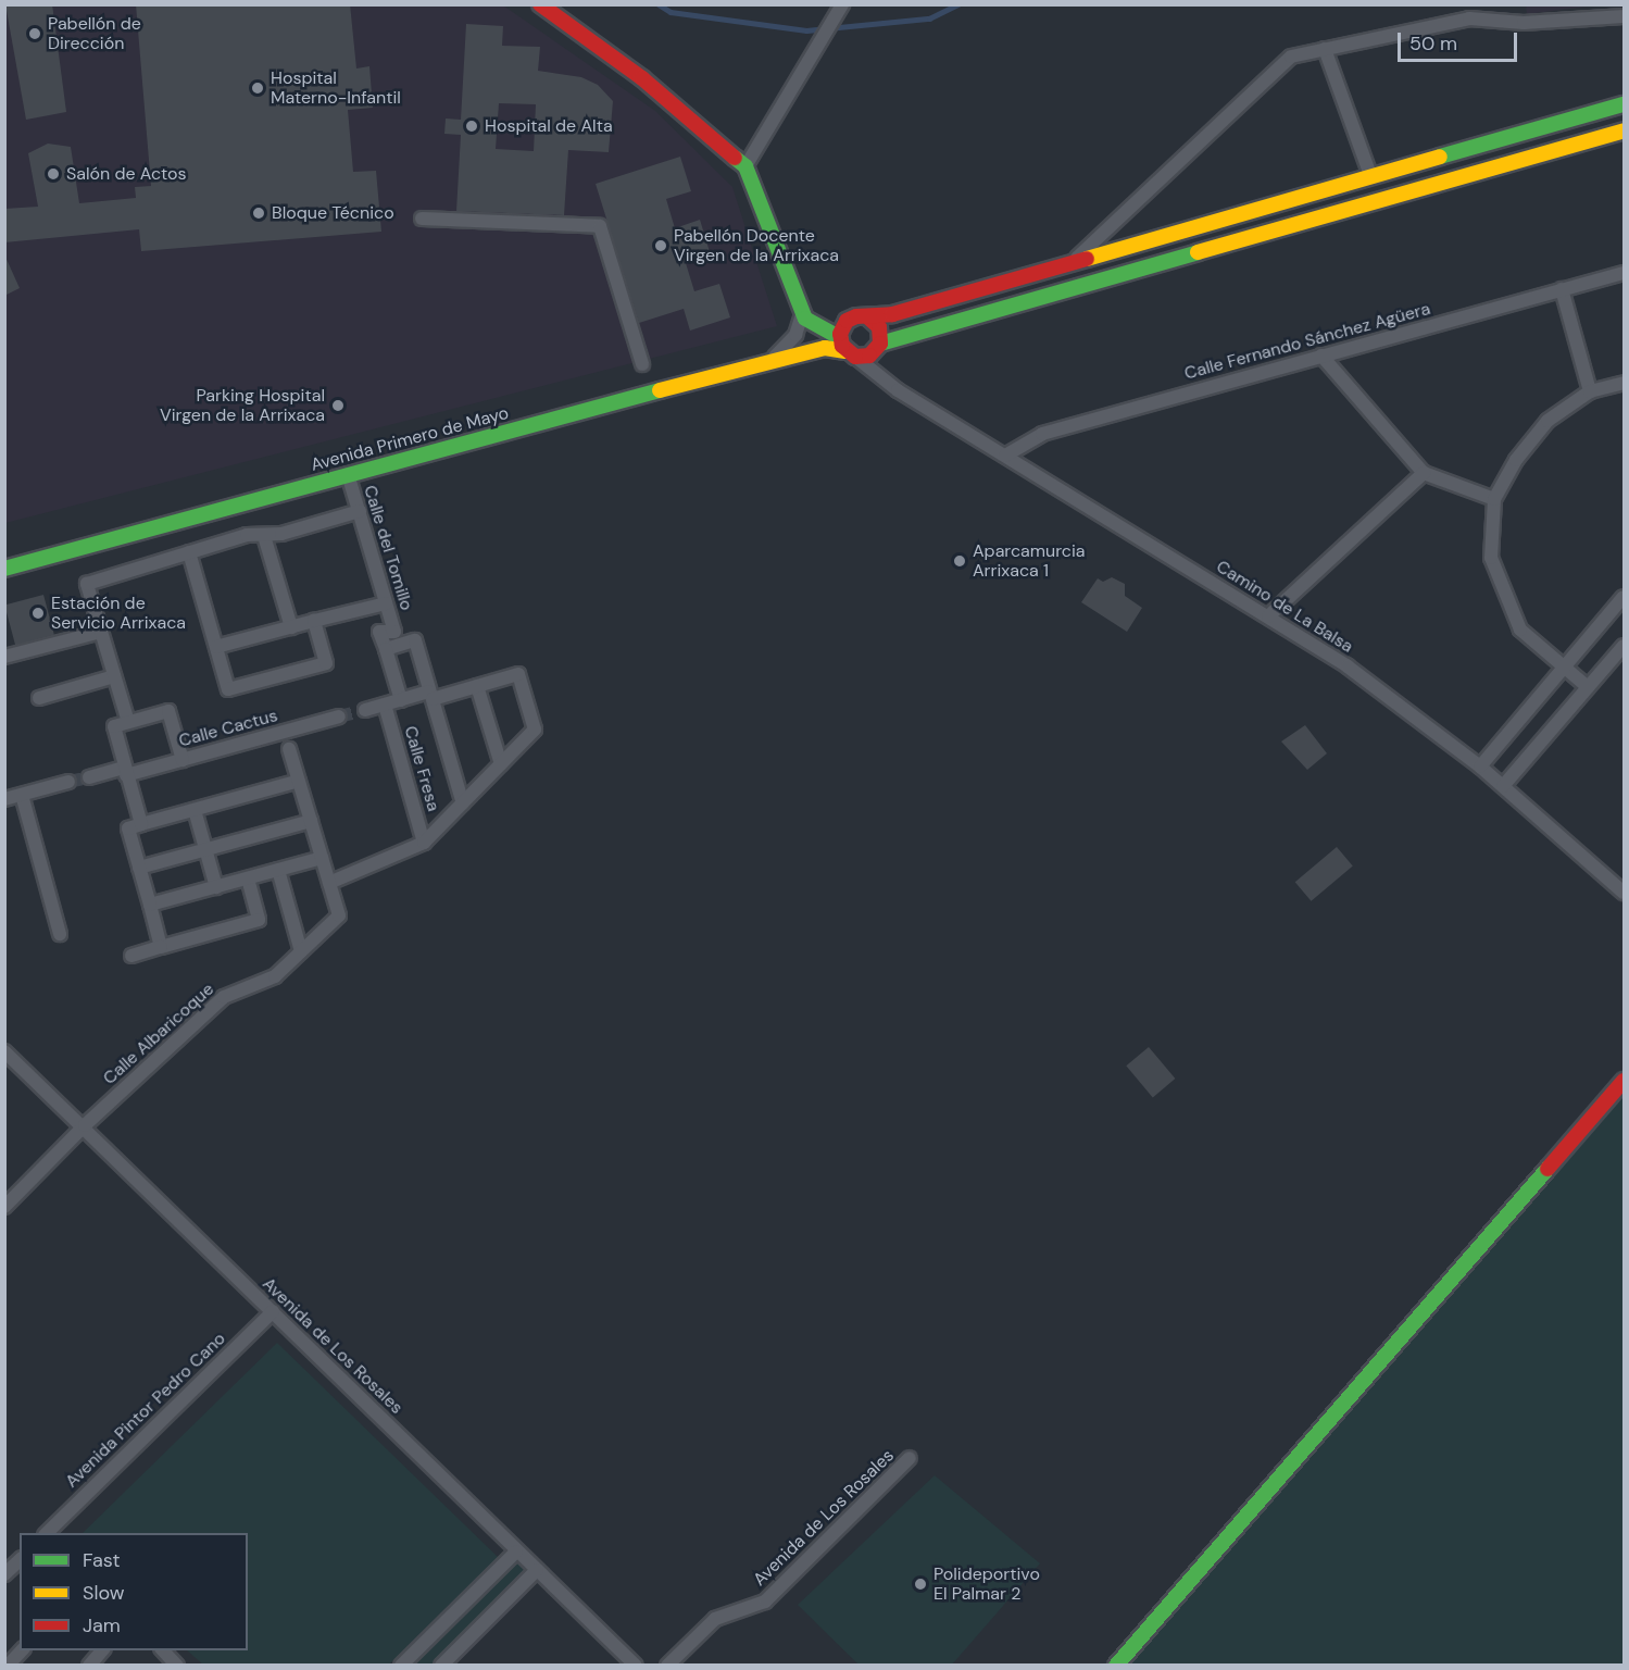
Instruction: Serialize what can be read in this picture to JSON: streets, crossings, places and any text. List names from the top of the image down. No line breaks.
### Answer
{"streets":{"main road":["Avenida Primero de Mayo"],"street":["Calle Fernando Sánchez Agüera","Calle del Tomillo","Camino de La Balsa","Calle Cactus","Calle Fresa","Calle Albaricoque","Avenida de Los Rosales","Avenida Pintor Pedro Cano"]},"crossings":[["Calle Fernando Sánchez Agüera","Camino de La Balsa"],["Avenida Primero de Mayo","Calle del Tomillo"],["Avenida Primero de Mayo","Camino de La Balsa"],["Calle Albaricoque","Avenida de Los Rosales"],["Avenida de Los Rosales","Avenida Pintor Pedro Cano"]],"places":["Pabellón de Dirección","Hospital Materno-Infantil","Hospital de Alta","Salón de Actos","Bloque Técnico","Pabellón Docente Virgen de la Arrixaca","Parking Hospital Virgen de la Arrixaca","Aparcamurcia Arrixaca 1","Estación de Servicio Arrixaca","Polideportivo El Palmar 2"],"legend":["Fast","Slow","Jam"],"scale_bar":"50 m"}
